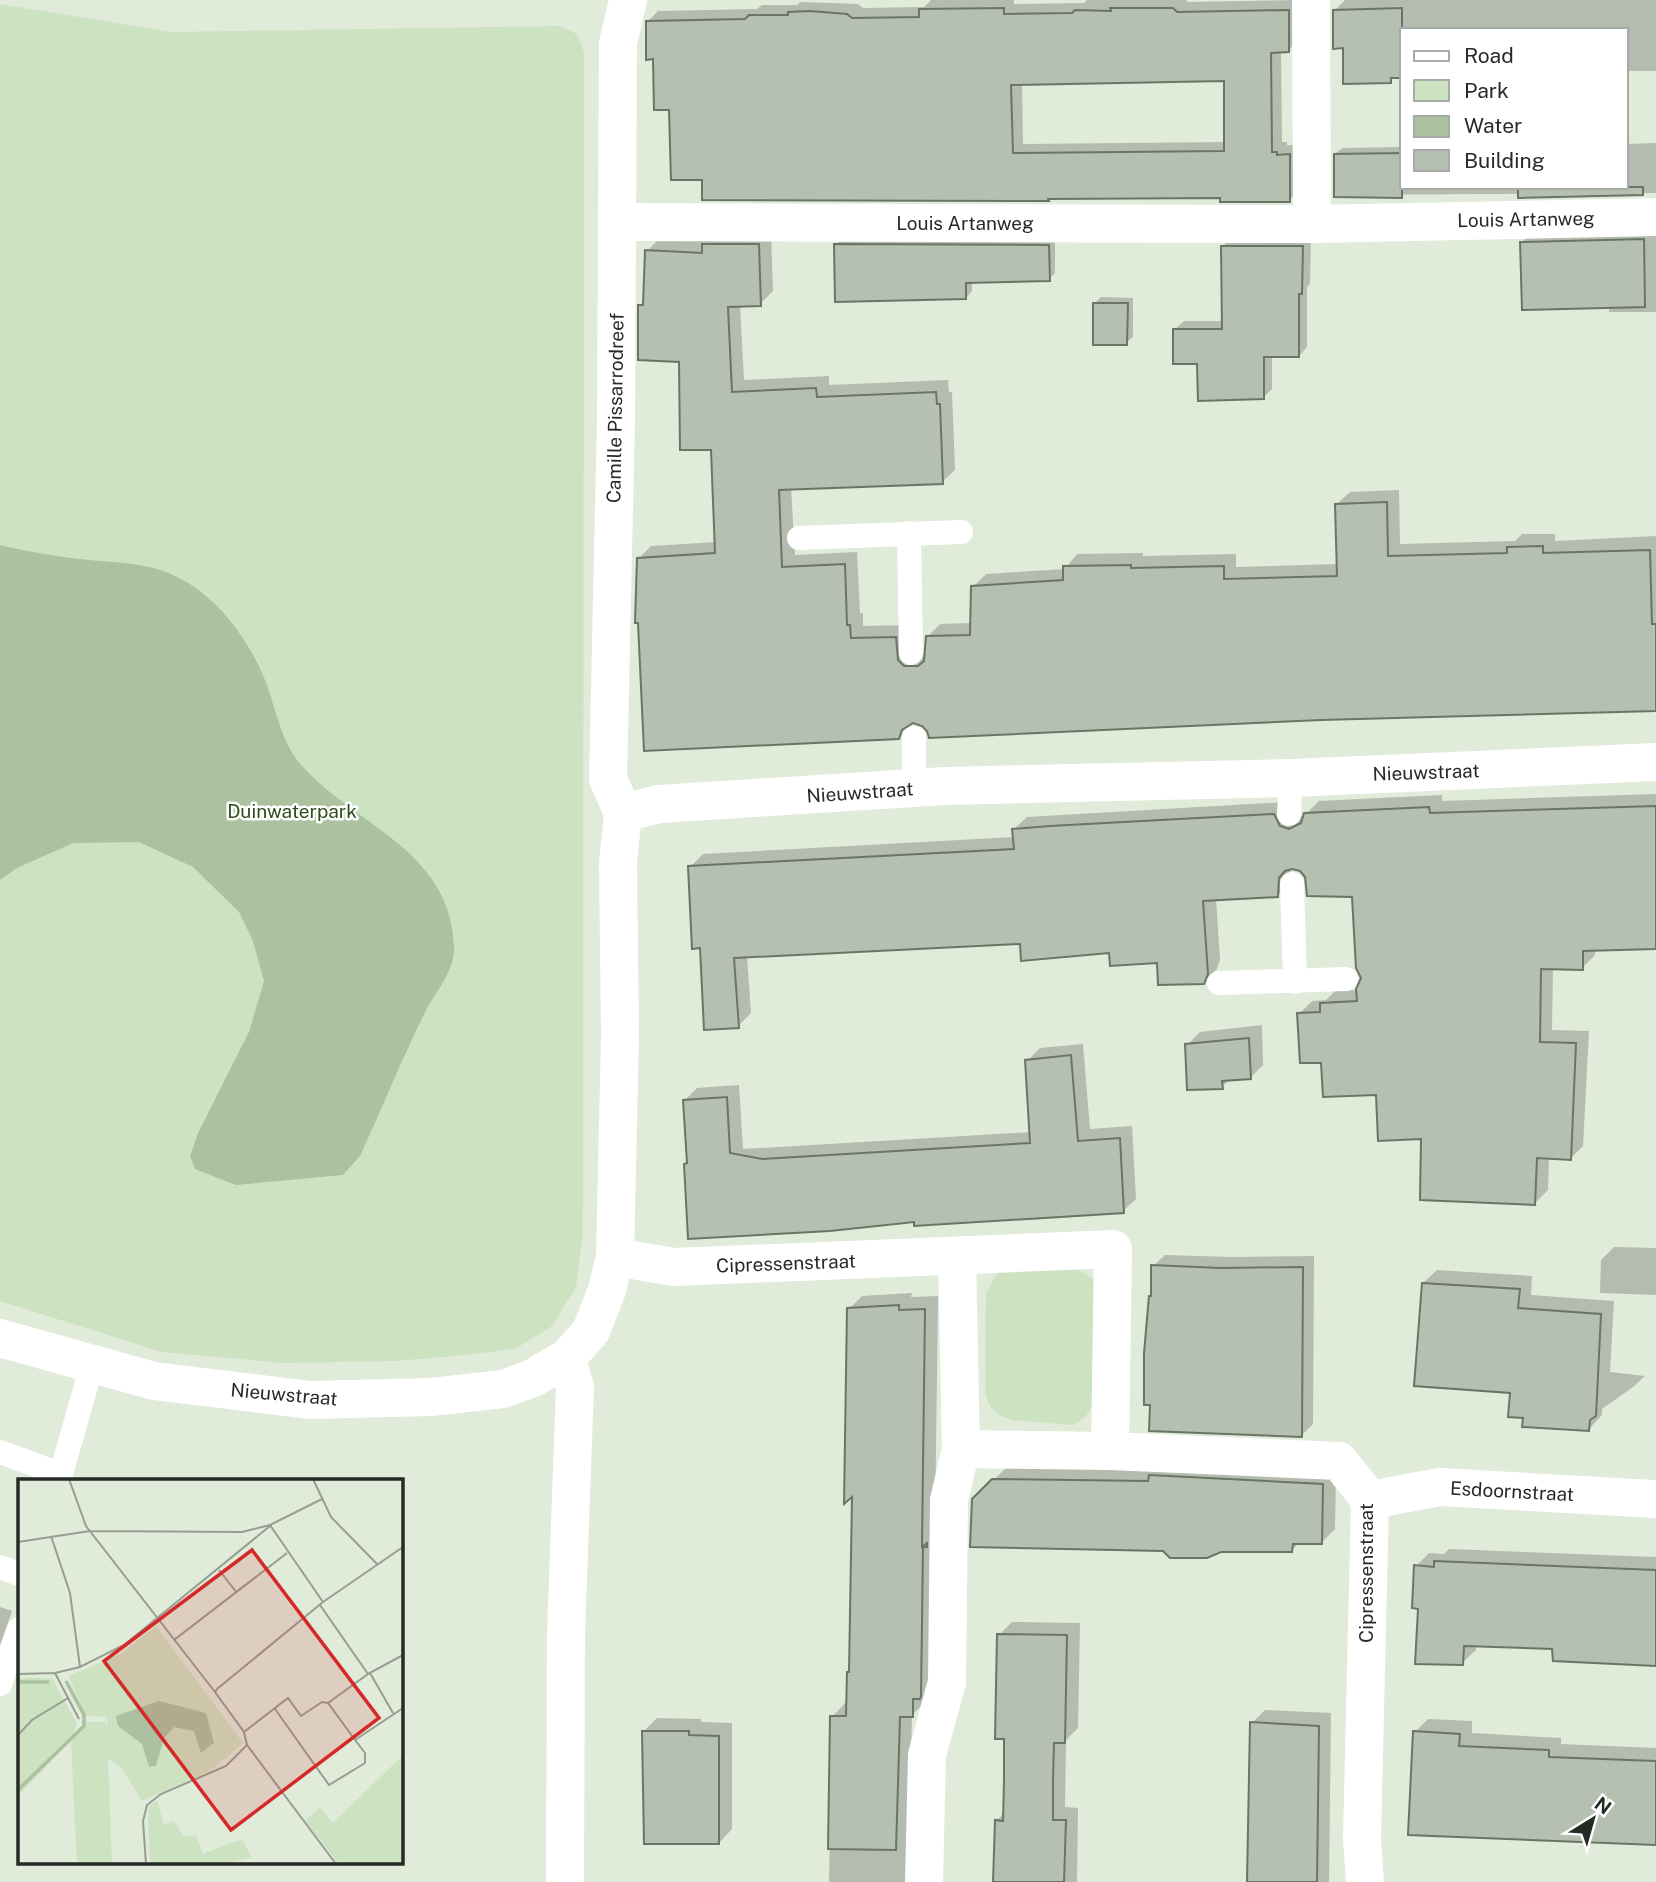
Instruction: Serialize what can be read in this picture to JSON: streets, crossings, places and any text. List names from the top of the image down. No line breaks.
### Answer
{"streets":{"street":["Louis Artanweg","Camille Pissarrodreef","Nieuwstraat","Cipressenstraat","Esdoornstraat"]},"crossings":[["Louis Artanweg","Camille Pissarrodreef"],["Camille Pissarrodreef","Nieuwstraat"],["Nieuwstraat","Cipressenstraat"],["Cipressenstraat","Esdoornstraat"]],"parks":["Duinwaterpark"],"legend":["Road","Park","Water","Building"],"north":"top right"}
